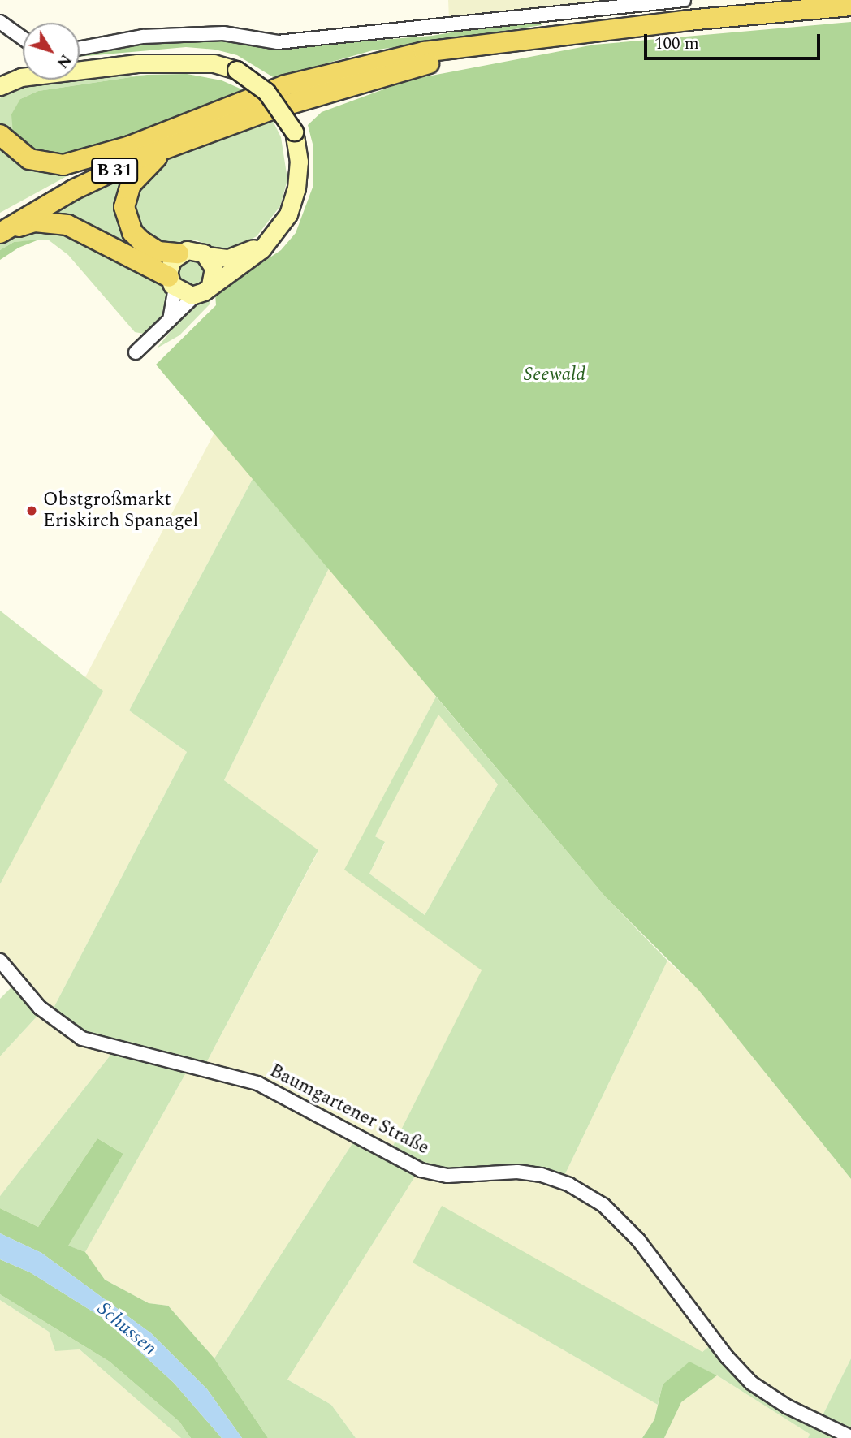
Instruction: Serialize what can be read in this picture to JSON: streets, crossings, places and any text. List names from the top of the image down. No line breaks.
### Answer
{"streets":{"main road":["B 31"],"street":["Baumgartener Straße"]},"water":["Schussen"],"parks":["Seewald"],"places":["Obstgroßmarkt Eriskirch Spanagel"],"scale_bar":"100 m","north":"bottom right"}
